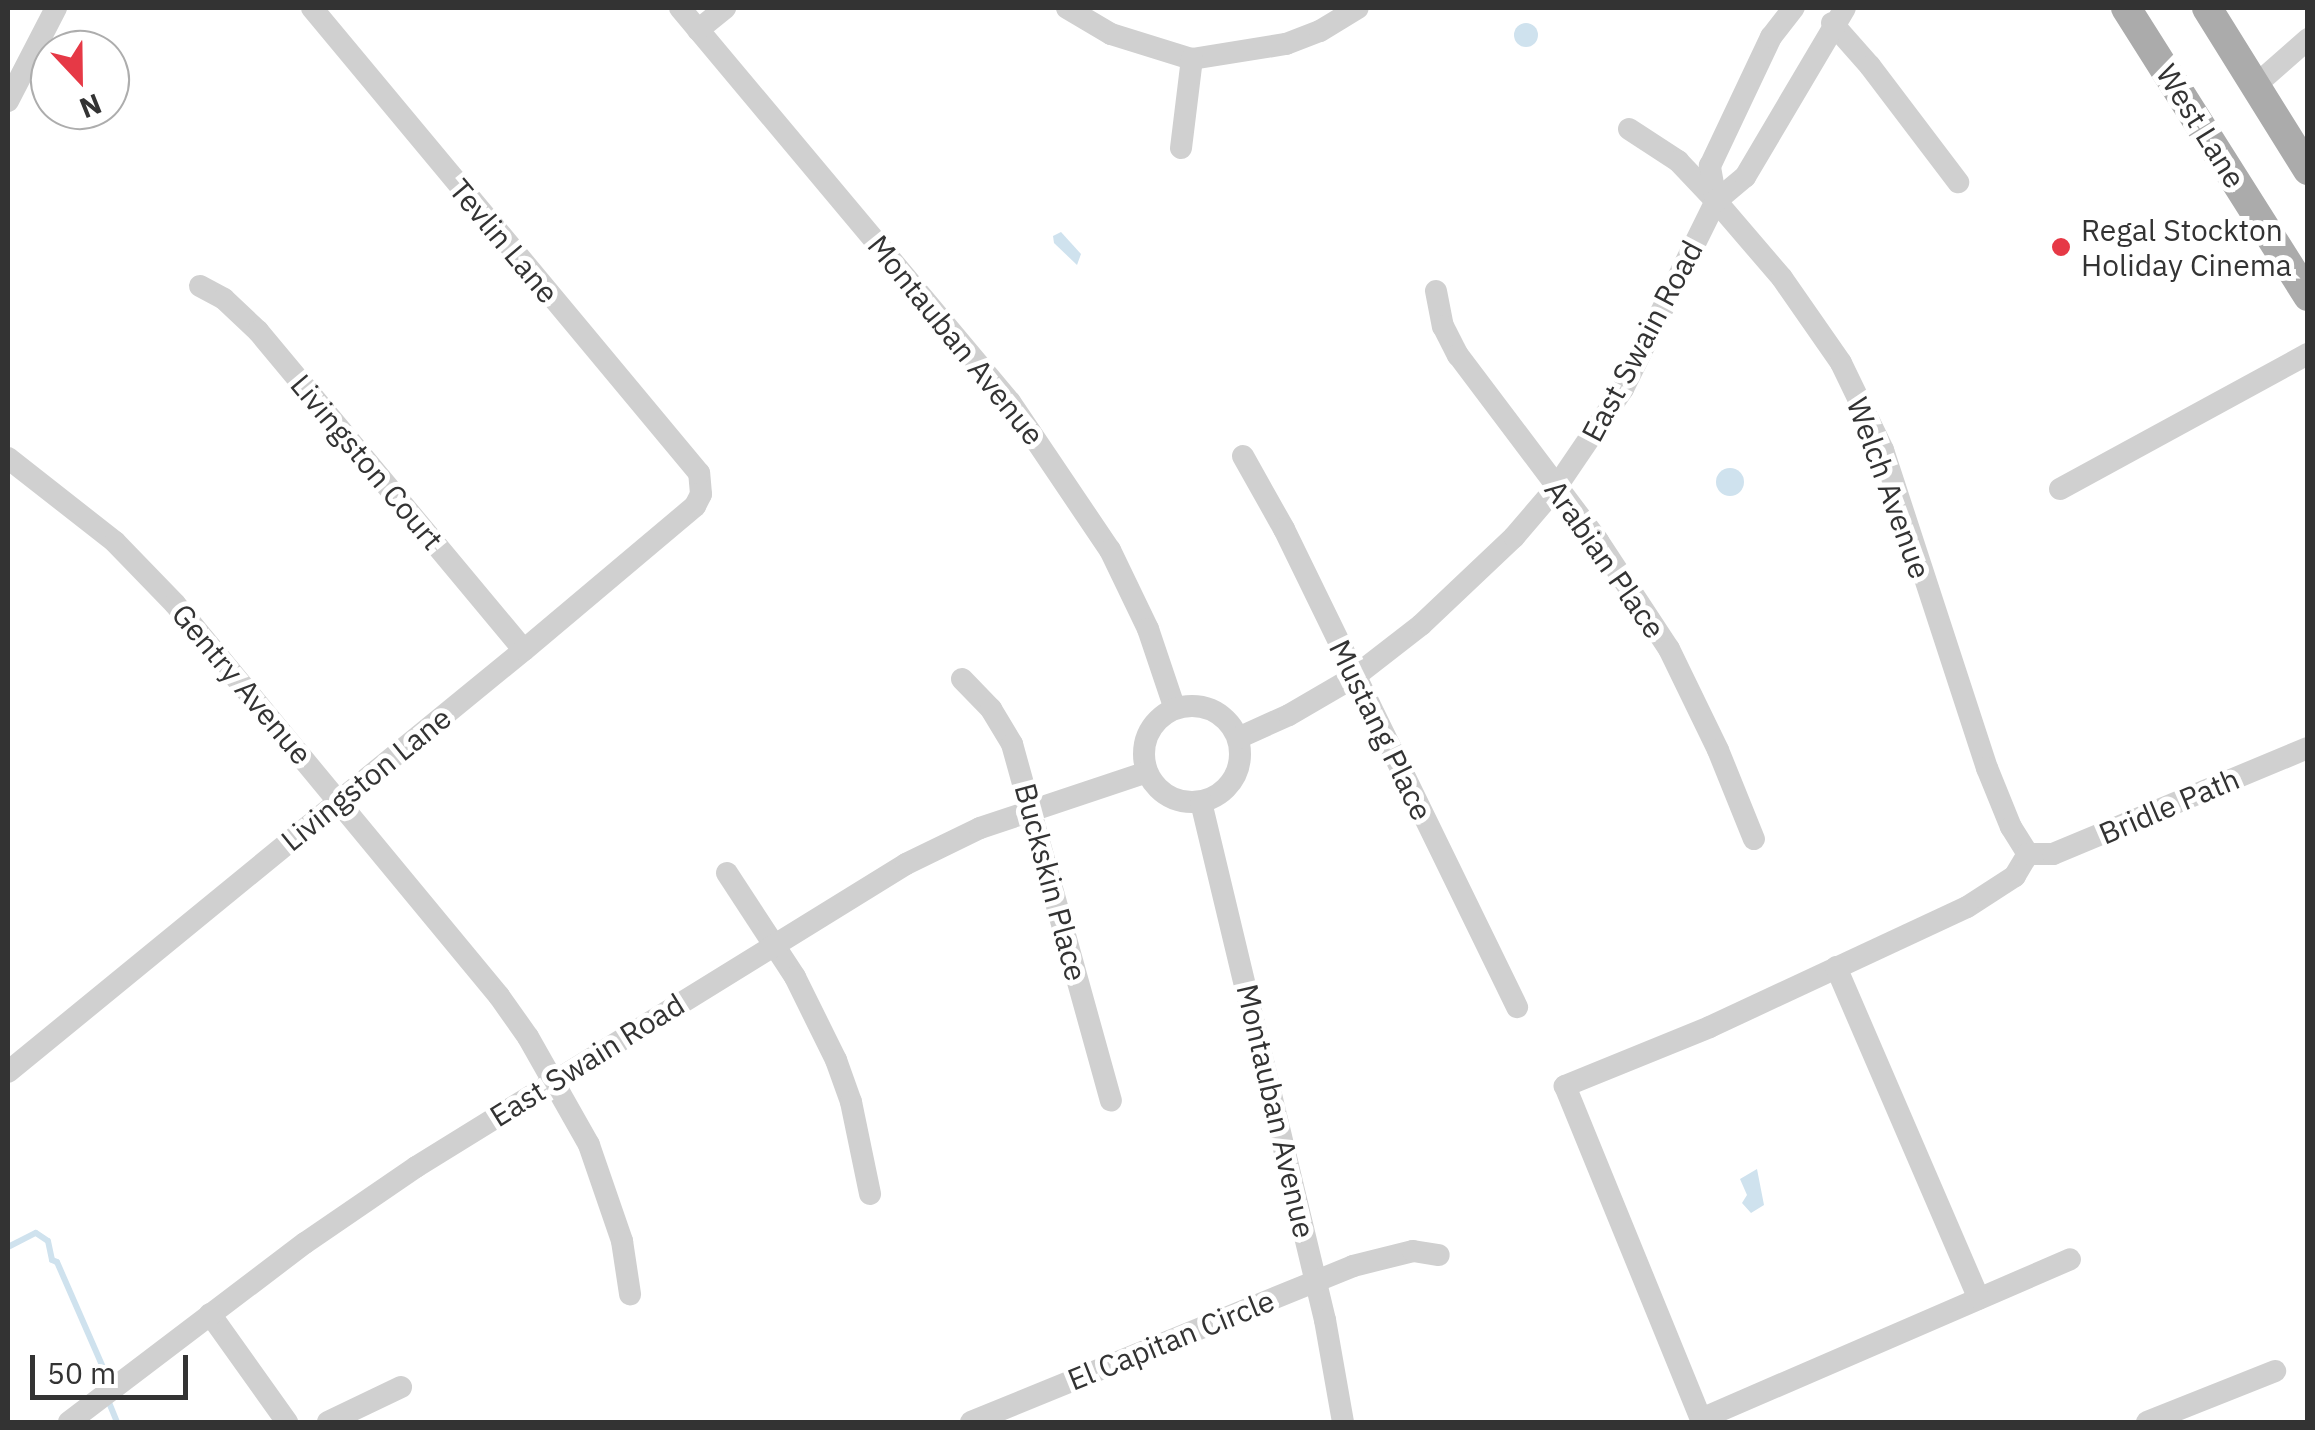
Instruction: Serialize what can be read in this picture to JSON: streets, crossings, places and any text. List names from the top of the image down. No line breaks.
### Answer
{"streets":{"main road":["West Lane"],"street":["Tevlin Lane","Montauban Avenue","East Swain Road","Livingston Court","Welch Avenue","Arabian Place","Gentry Avenue","Mustang Place","Livingston Lane","Bridle Path","Buckskin Place","El Capitan Circle"]},"crossings":[["Tevlin Lane","Livingston Lane"],["Montauban Avenue","East Swain Road"],["Montauban Avenue","El Capitan Circle"],["East Swain Road","Welch Avenue"],["East Swain Road","Arabian Place"],["East Swain Road","Gentry Avenue"],["East Swain Road","Mustang Place"],["East Swain Road","Buckskin Place"],["Livingston Court","Livingston Lane"],["Welch Avenue","Bridle Path"],["Gentry Avenue","Livingston Lane"]],"places":["Regal Stockton Holiday Cinema"],"scale_bar":"50 m","north":"bottom"}
